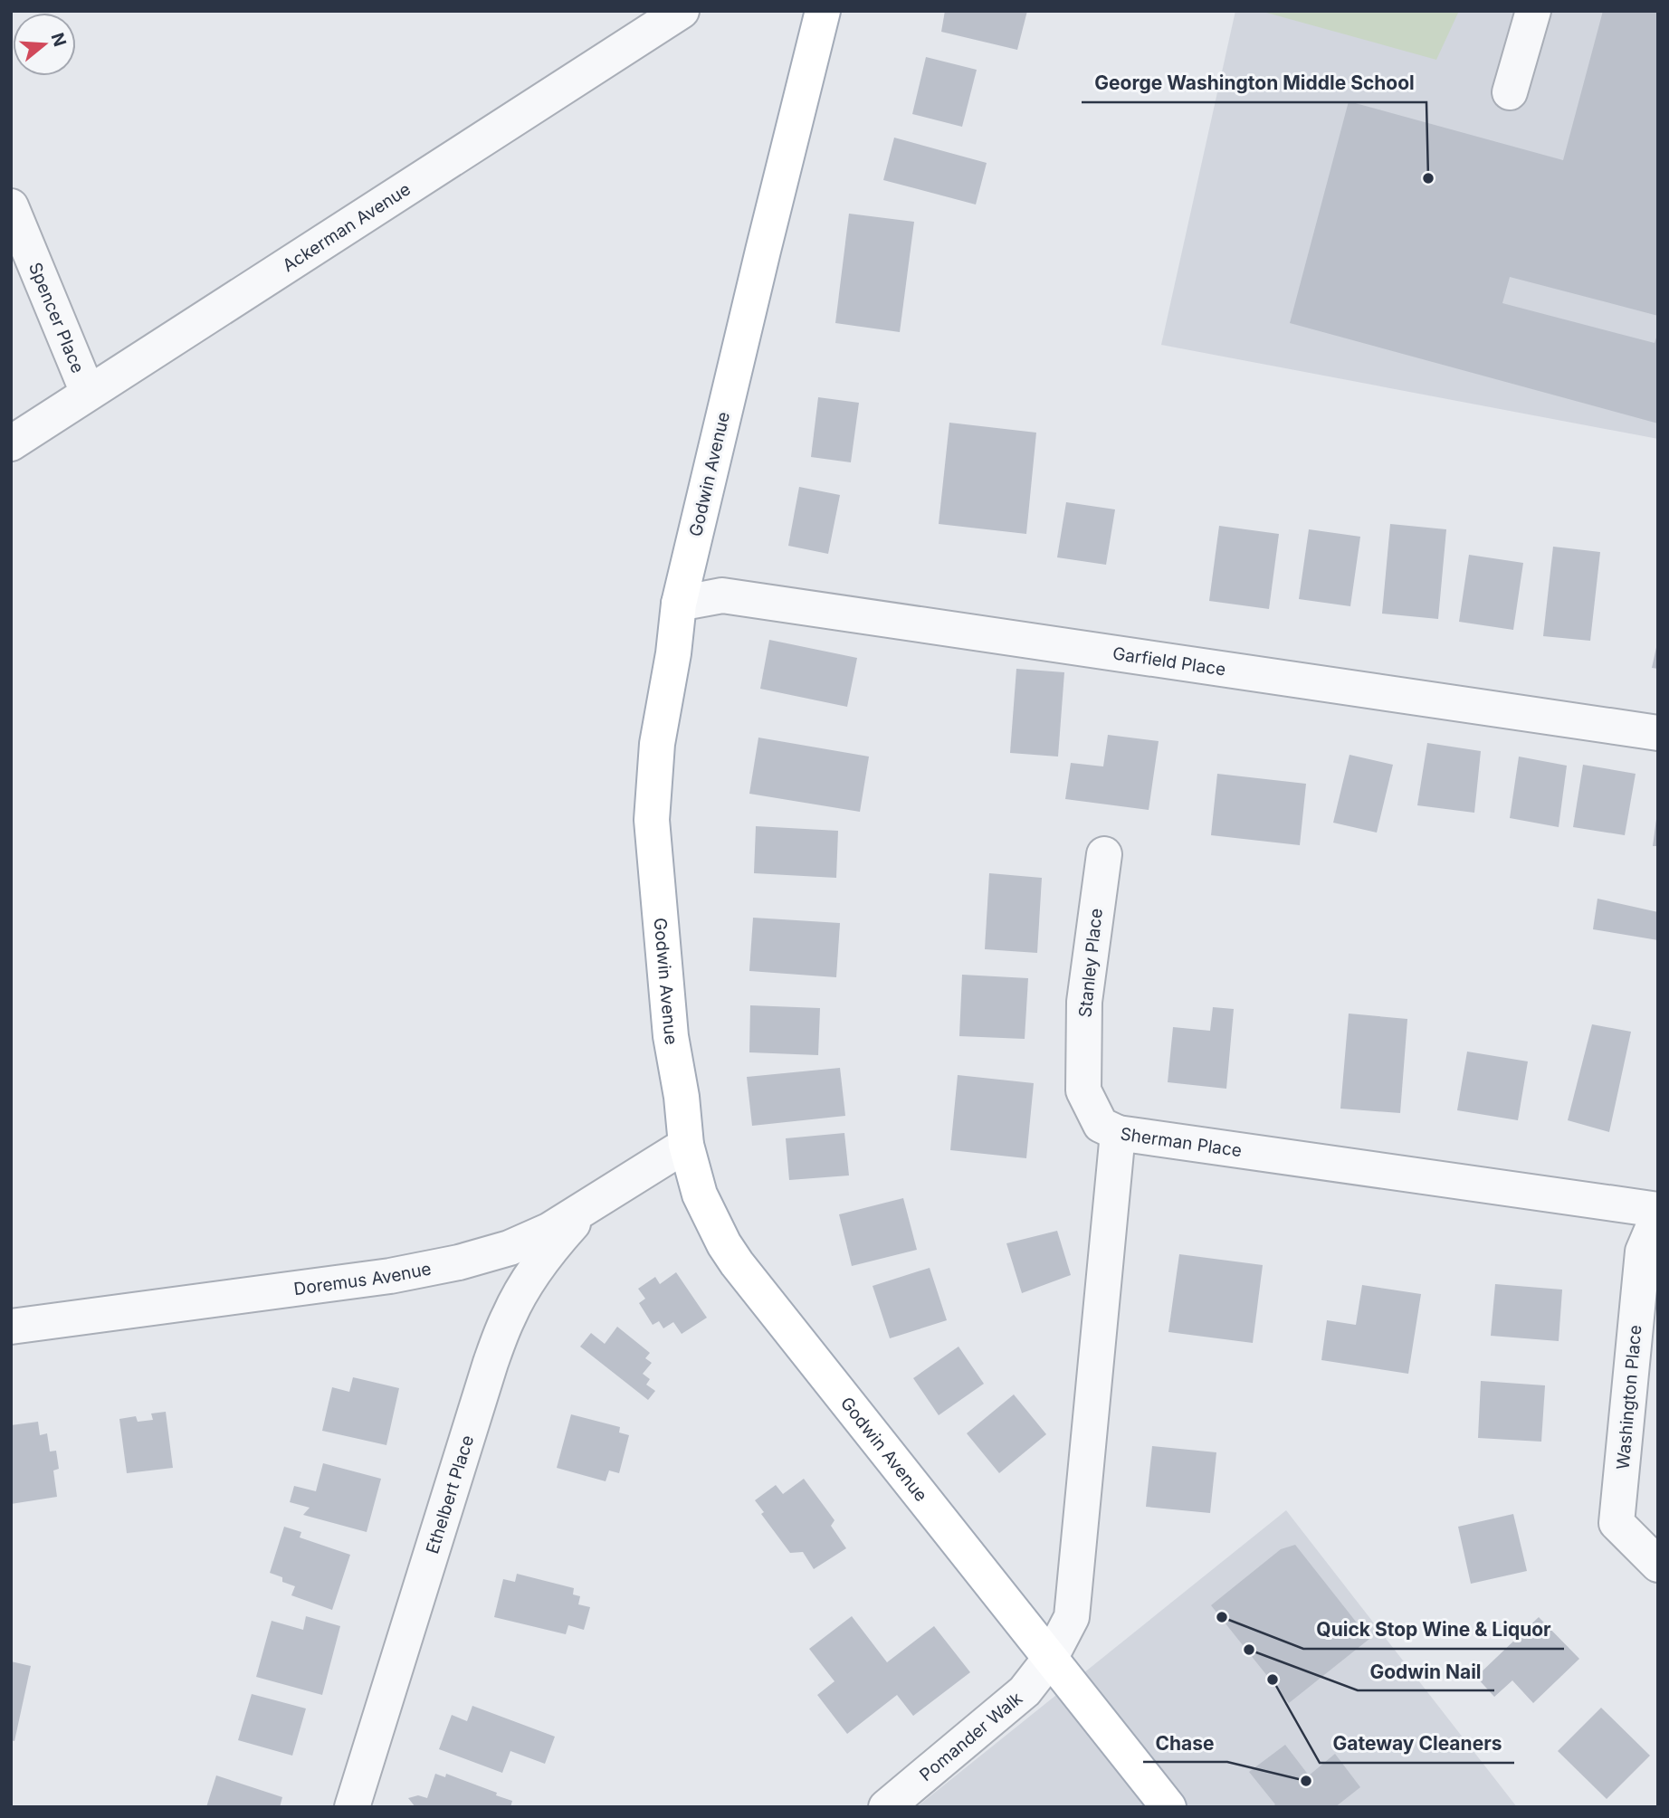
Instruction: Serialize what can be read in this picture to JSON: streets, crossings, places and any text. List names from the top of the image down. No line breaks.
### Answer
{"streets":{"main road":["Godwin Avenue"],"street":["Ackerman Avenue","Spencer Place","Garfield Place","Stanley Place","Sherman Place","Doremus Avenue","Washington Place","Ethelbert Place","Pomander Walk"]},"crossings":[["Ackerman Avenue","Spencer Place"],["Godwin Avenue","Garfield Place"],["Godwin Avenue","Sherman Place"],["Godwin Avenue","Doremus Avenue"],["Godwin Avenue","Pomander Walk"],["Stanley Place","Sherman Place"],["Sherman Place","Pomander Walk"],["Doremus Avenue","Ethelbert Place"]],"places":["George Washington Middle School","Quick Stop Wine & Liquor","Godwin Nail","Gateway Cleaners","Chase"],"north":"right"}
